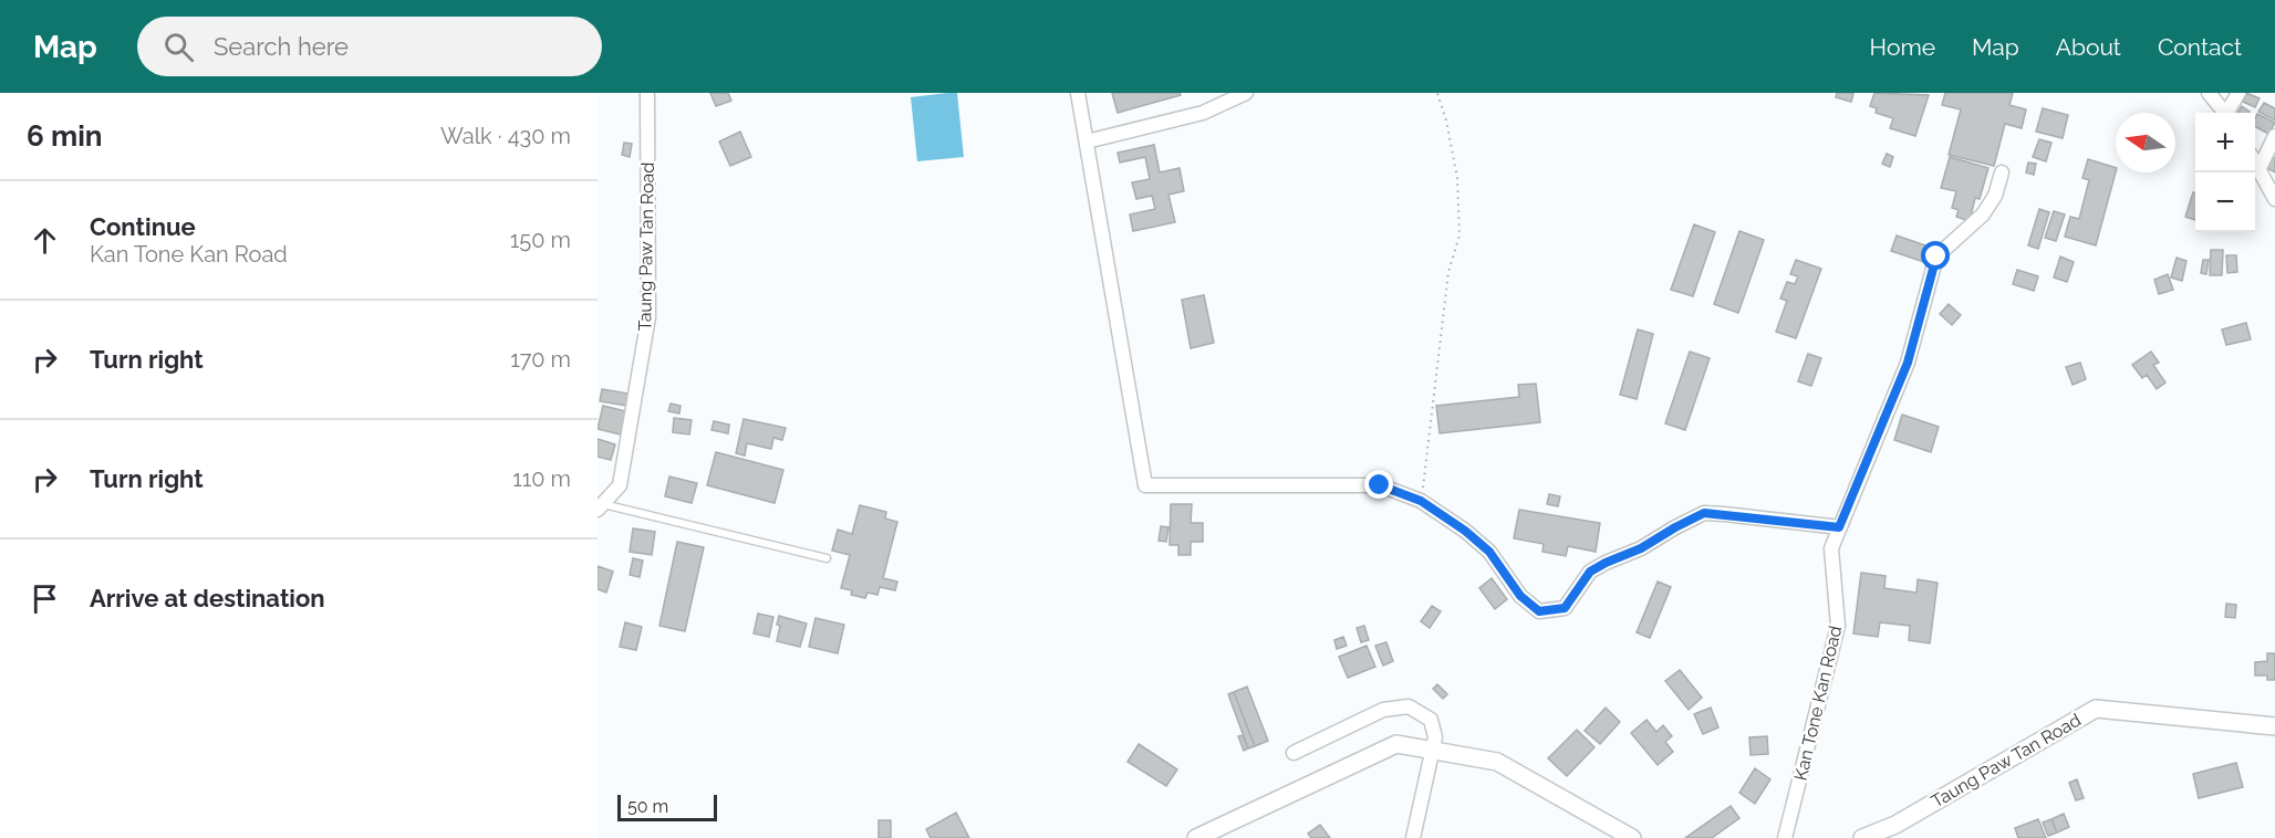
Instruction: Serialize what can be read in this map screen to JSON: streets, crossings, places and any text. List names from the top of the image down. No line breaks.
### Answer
{"streets":{"street":["Taung Paw Tan Road","Kan Tone Kan Road"]},"scale_bar":"50 m","north":"left","page":{"header":"Map","search":"Search here","nav":["Home","Map","About","Contact"],"heading":["6 min","Walk · 430 m"],"map_buttons":["+","−"],"list":[["Continue","Kan Tone Kan Road","150 m"],["Turn right","170 m"],["Turn right","110 m"],"Arrive at destination"],"scale":"50 m"}}
